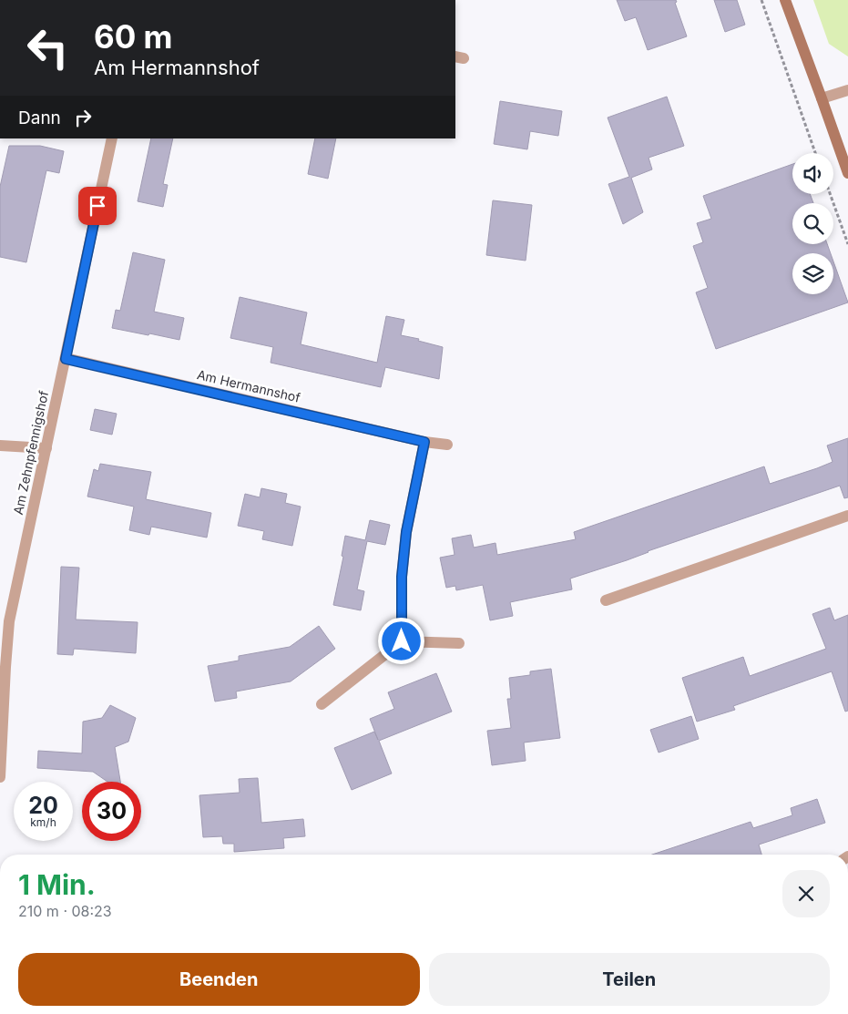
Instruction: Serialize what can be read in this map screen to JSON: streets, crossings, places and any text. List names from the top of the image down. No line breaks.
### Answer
{"streets":{"street":["Am Hermannshof","Am Zehnpfennigshof"]},"crossings":[["Am Hermannshof","Am Zehnpfennigshof"]],"page":{"turn":["60 m","Am Hermannshof"],"then":"Dann","speed":"20 km/h","limit":"30","heading":["1 Min.","210 m · 08:23"],"buttons":["Beenden","Teilen"]}}
